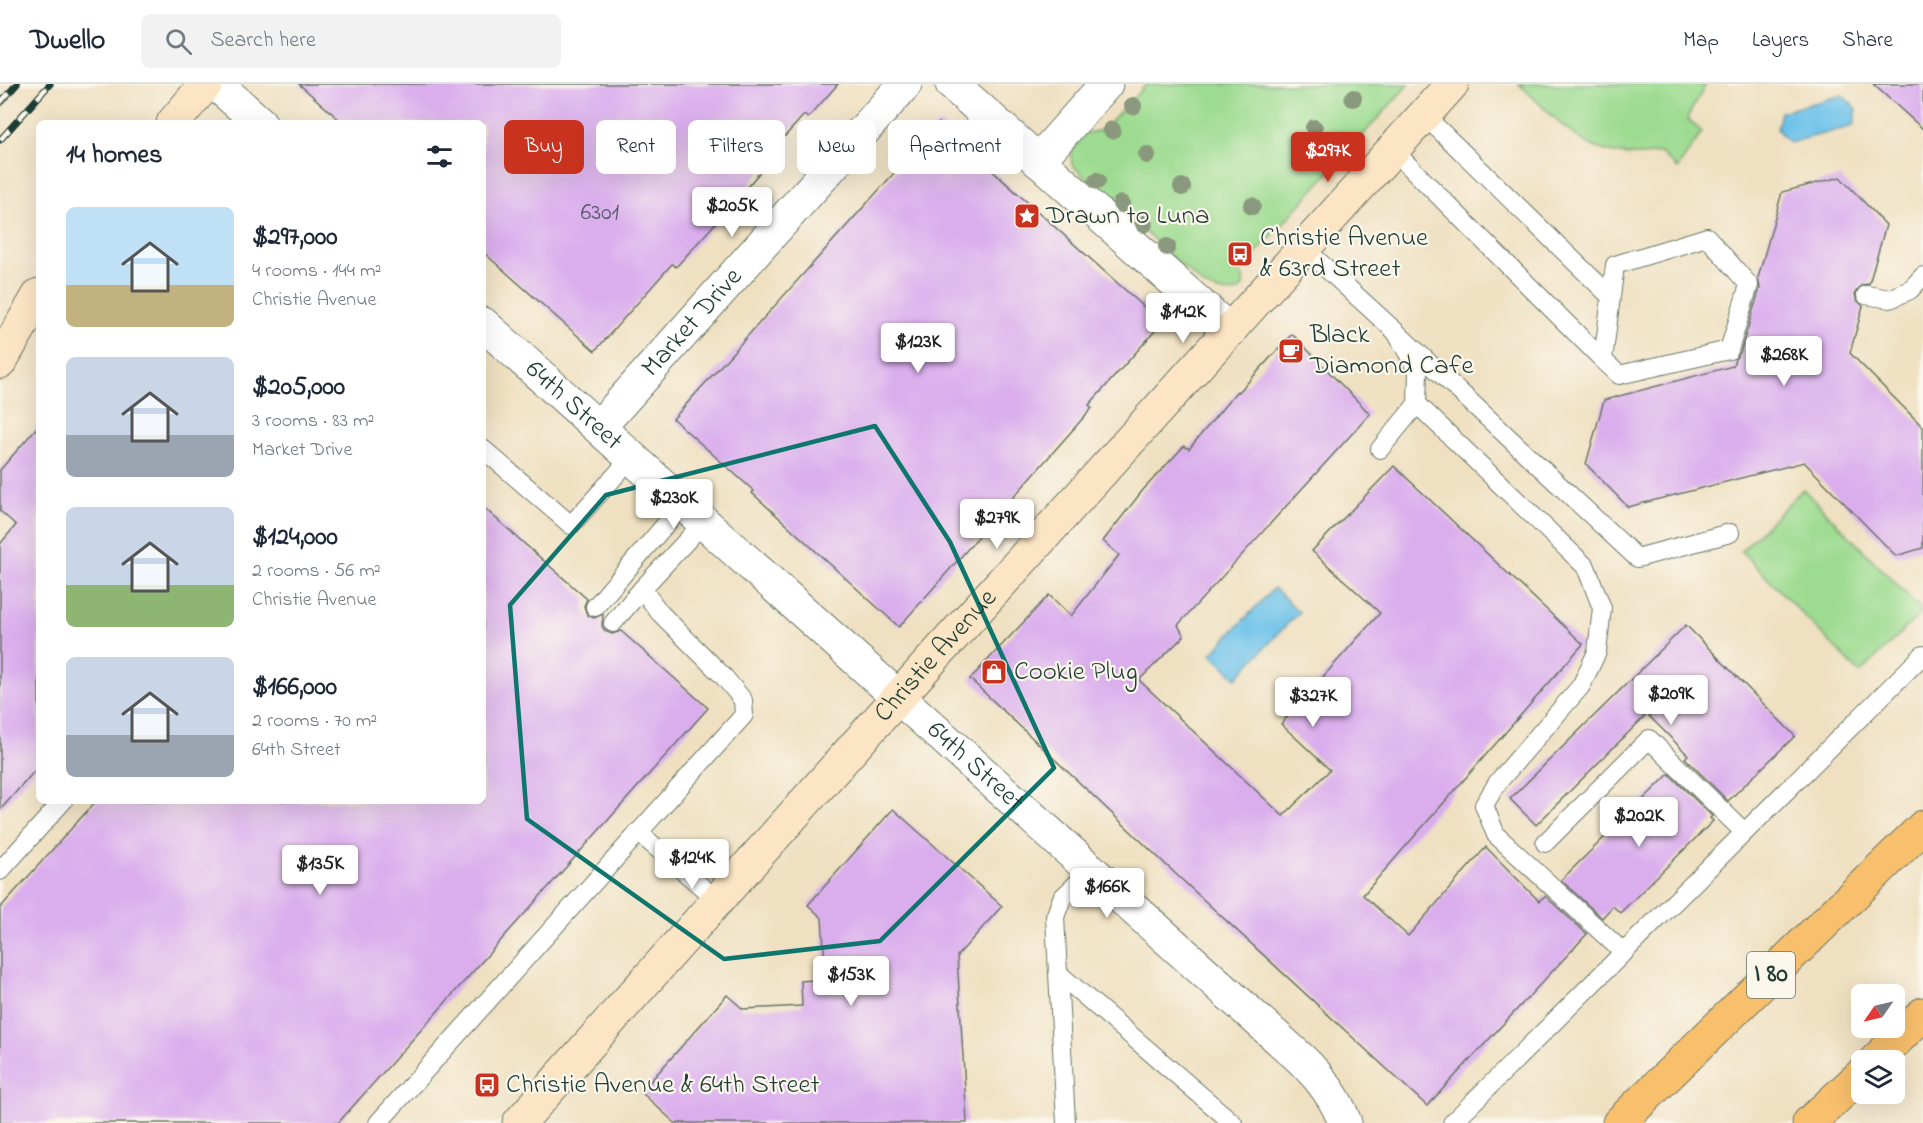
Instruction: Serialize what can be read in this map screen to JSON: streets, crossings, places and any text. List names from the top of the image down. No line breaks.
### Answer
{"streets":{"highway":["I 80"],"street":["Market Drive","64th Street","Christie Avenue"]},"crossings":[["Market Drive","64th Street"],["64th Street","Christie Avenue"]],"places":{"place":["Drawn to Luna"],"bus stop":["Christie Avenue & 63rd Street","Christie Avenue & 64th Street"],"cafe":["Black Diamond Cafe"],"shop":["Cookie Plug"]},"house_numbers":["6301"],"north":"bottom left","page":{"header":"Dwello","search":"Search here","nav":["Map","Layers","Share"],"chip":["Buy","Rent","Filters","New","Apartment"],"heading":"14 homes","price":["$297K","$205K","$142K","$123K","$268K","$230K","$279K","$209K","$327K","$202K","$124K","$135K","$166K","$153K"],"list":[{"name":"$297,000","note":"4 rooms · 144 m² · Christie Avenue"},{"name":"$205,000","note":"3 rooms · 83 m² · Market Drive"},{"name":"$124,000","note":"2 rooms · 56 m² · Christie Avenue"},{"name":"$166,000","note":"2 rooms · 70 m² · 64th Street"}]}}
